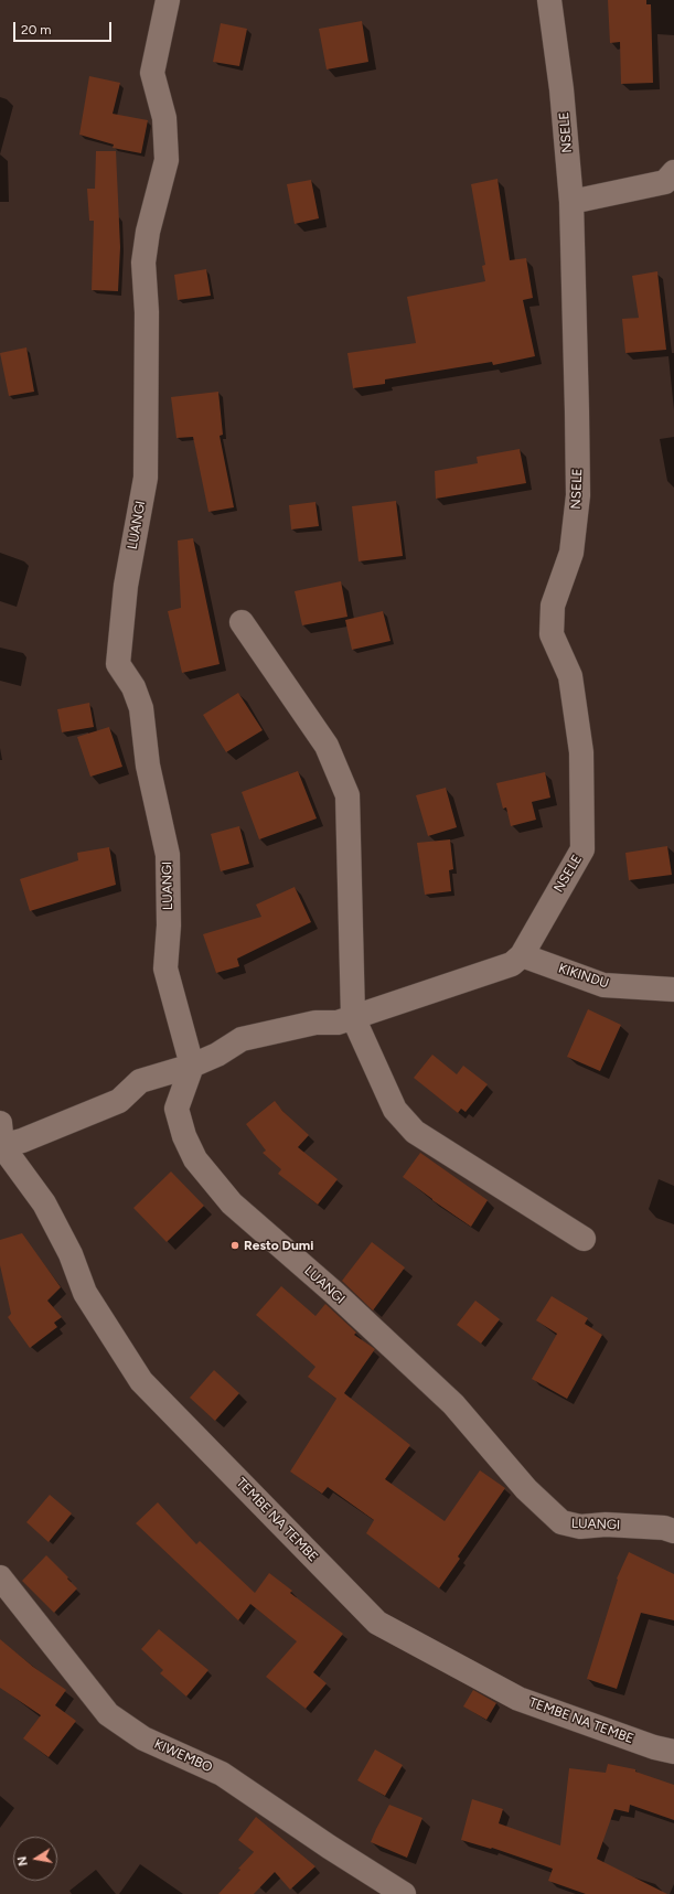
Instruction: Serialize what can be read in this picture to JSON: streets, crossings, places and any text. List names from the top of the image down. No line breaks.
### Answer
{"streets":{"street":["NSELE","LUANGI","KIKINDU","TEMBE NA TEMBE","KIWEMBO"]},"crossings":[["NSELE","KIKINDU"]],"places":["Resto Dumi"],"scale_bar":"20 m","north":"left"}
